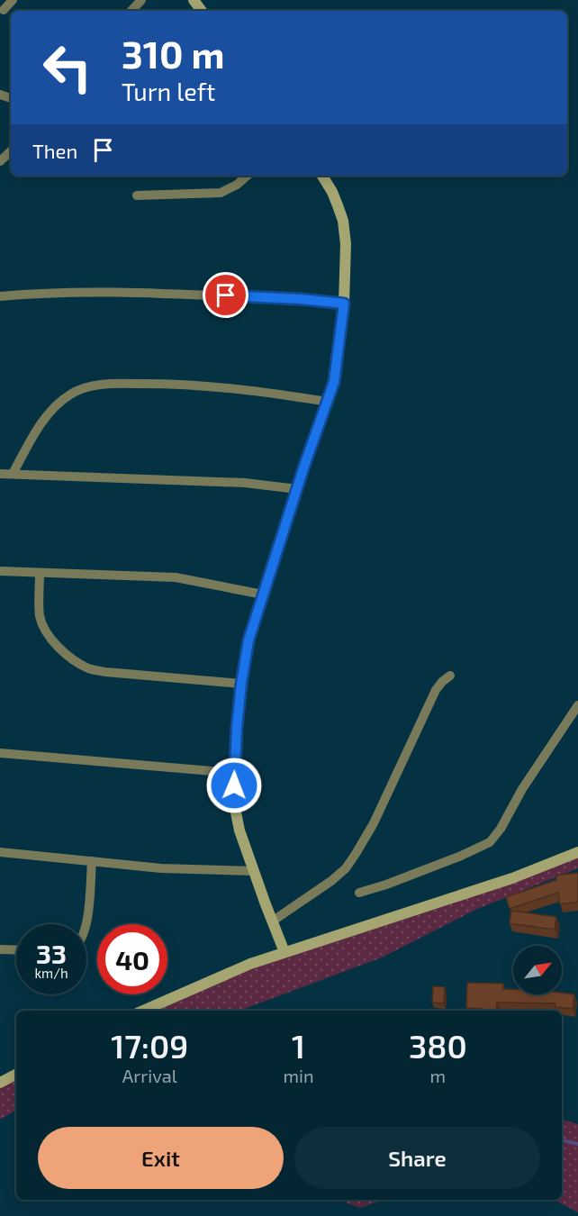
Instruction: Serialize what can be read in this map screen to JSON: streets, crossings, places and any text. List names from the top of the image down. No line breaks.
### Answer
{"north":"top right","page":{"turn":["310 m","Turn left"],"then":"Then","speed":"33 km/h","limit":"40","eta":["17:09","Arrival","1","min","380","m"],"buttons":["Exit","Share"]}}
